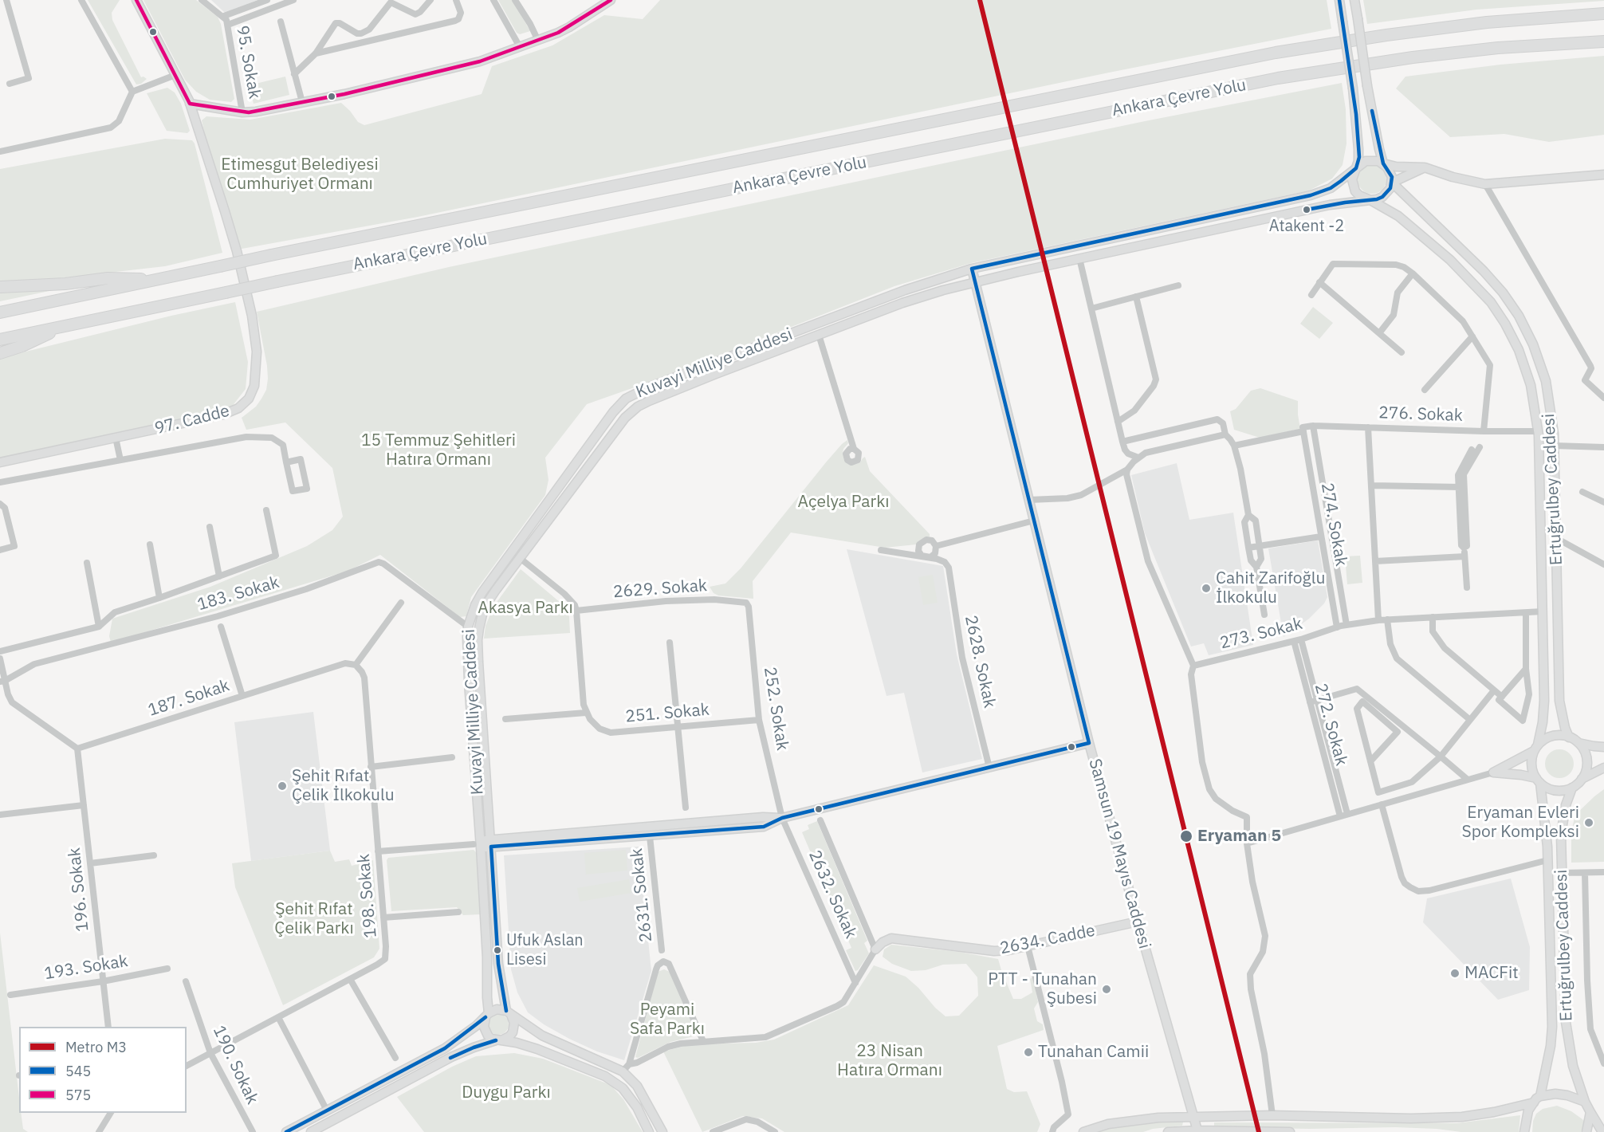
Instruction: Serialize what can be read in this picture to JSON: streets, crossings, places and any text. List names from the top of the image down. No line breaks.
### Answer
{"streets":{"highway":["Ankara Çevre Yolu"],"main road":["Kuvayi Milliye Caddesi","97. Cadde","Ertuğrulbey Caddesi","Samsun 19 Mayıs Caddesi","2634. Cadde"],"street":["95. Sokak","276. Sokak","274. Sokak","2629. Sokak","183. Sokak","273. Sokak","2628. Sokak","187. Sokak","252. Sokak","251. Sokak","272. Sokak","196. Sokak","2632. Sokak","2631. Sokak","198. Sokak","193. Sokak","190. Sokak"]},"crossings":[["Kuvayi Milliye Caddesi","Ertuğrulbey Caddesi"],["Kuvayi Milliye Caddesi","183. Sokak"],["Kuvayi Milliye Caddesi","Samsun 19 Mayıs Caddesi"],["276. Sokak","Ertuğrulbey Caddesi"],["276. Sokak","274. Sokak"],["Ertuğrulbey Caddesi","273. Sokak"],["274. Sokak","273. Sokak"],["2629. Sokak","252. Sokak"],["273. Sokak","272. Sokak"],["187. Sokak","196. Sokak"],["187. Sokak","198. Sokak"],["252. Sokak","251. Sokak"],["252. Sokak","2632. Sokak"],["Samsun 19 Mayıs Caddesi","2634. Cadde"],["196. Sokak","193. Sokak"],["2632. Sokak","2631. Sokak"],["2632. Sokak","2634. Cadde"],["198. Sokak","190. Sokak"]],"parks":["Etimesgut Belediyesi Cumhuriyet Ormanı","15 Temmuz Şehitleri Hatıra Ormanı","Açelya Parkı","Akasya Parkı","Şehit Rıfat Çelik Parkı","Peyami Safa Parkı","23 Nisan Hatıra Ormanı","Duygu Parkı"],"places":["Atakent -2","Cahit Zarifoğlu İlkokulu","Şehit Rıfat Çelik İlkokulu","Eryaman Evleri Spor Kompleksi","Eryaman 5","Ufuk Aslan Lisesi","MACFit","PTT - Tunahan Şubesi","Tunahan Camii"],"lines":["metro line M3","transit line 545","transit line 575"],"legend":["Metro M3","545","575"]}
